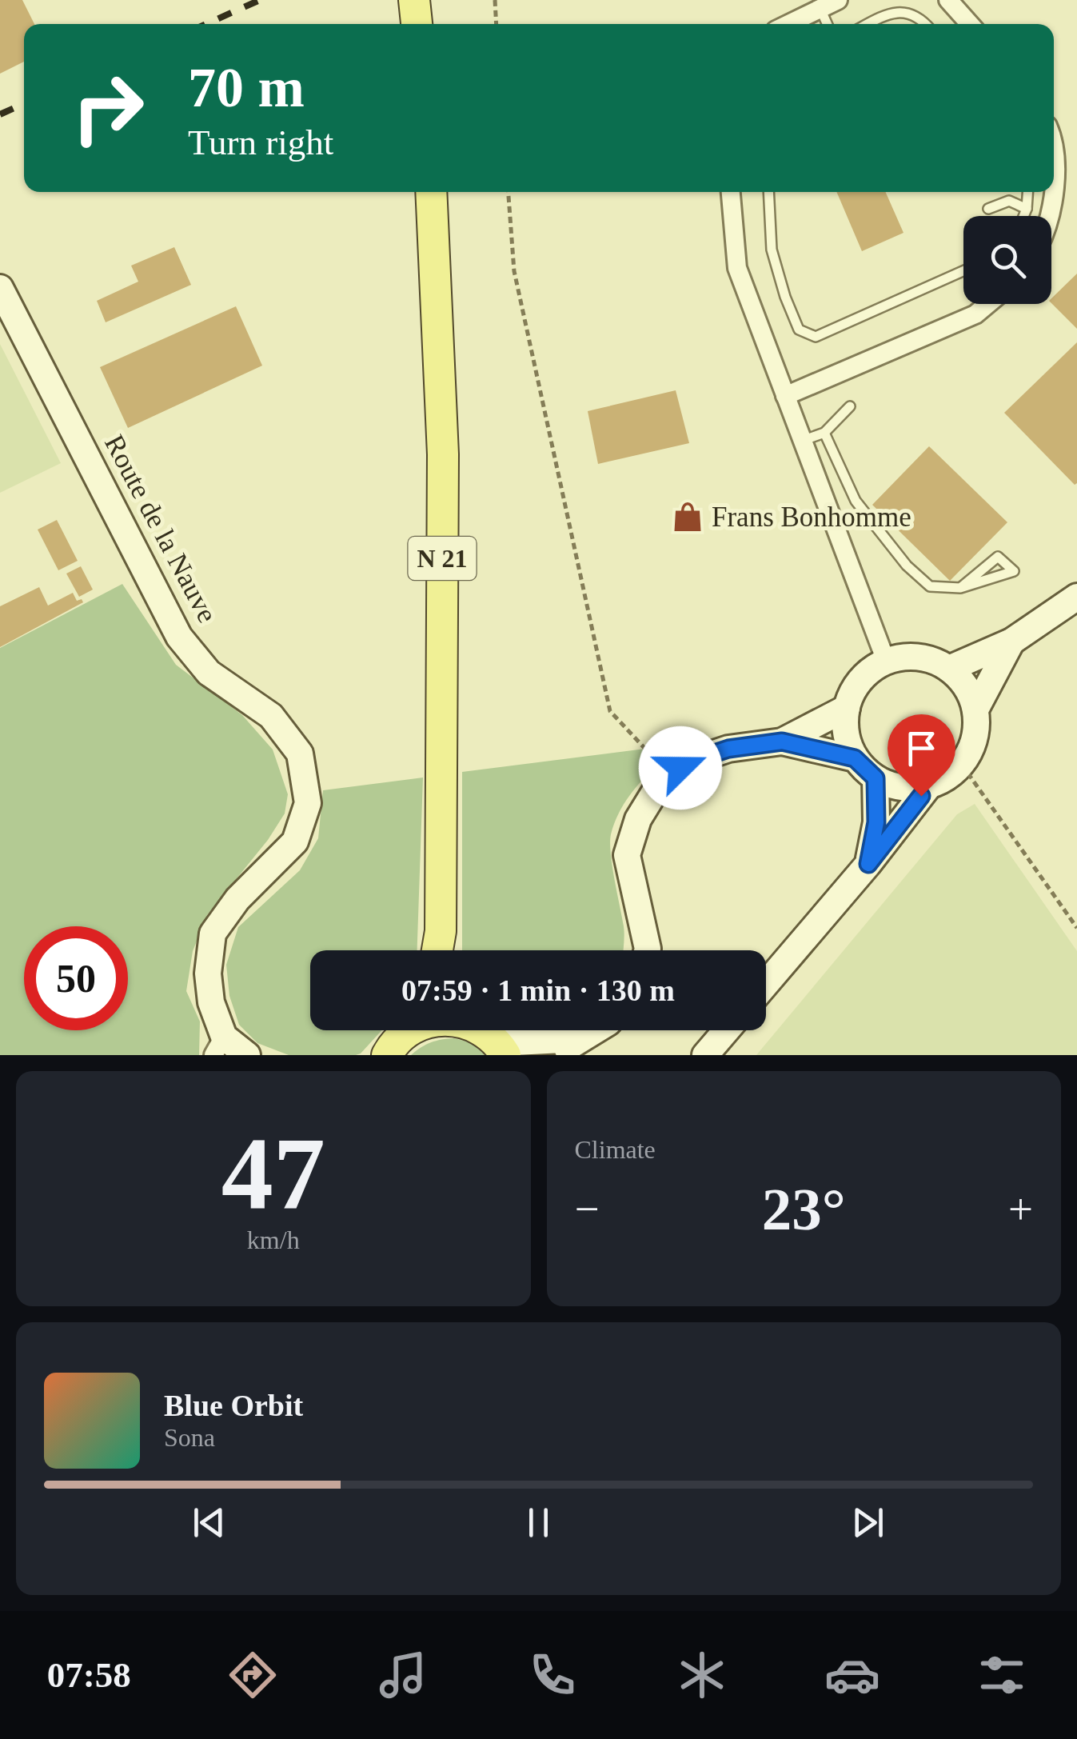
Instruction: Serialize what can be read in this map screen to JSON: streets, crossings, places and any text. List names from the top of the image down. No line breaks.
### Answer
{"streets":{"main road":["Route de la Nauve","N 21"]},"places":{"shop":["Frans Bonhomme"]},"page":{"turn":["70 m","Turn right"],"limit":"50","trip":"07:59 · 1 min · 130 m","tile":[["47","km/h"],"Climate"],"heat":["−","23°","+"],"song":["Blue Orbit","Sona"],"tabs":"07:58"}}
